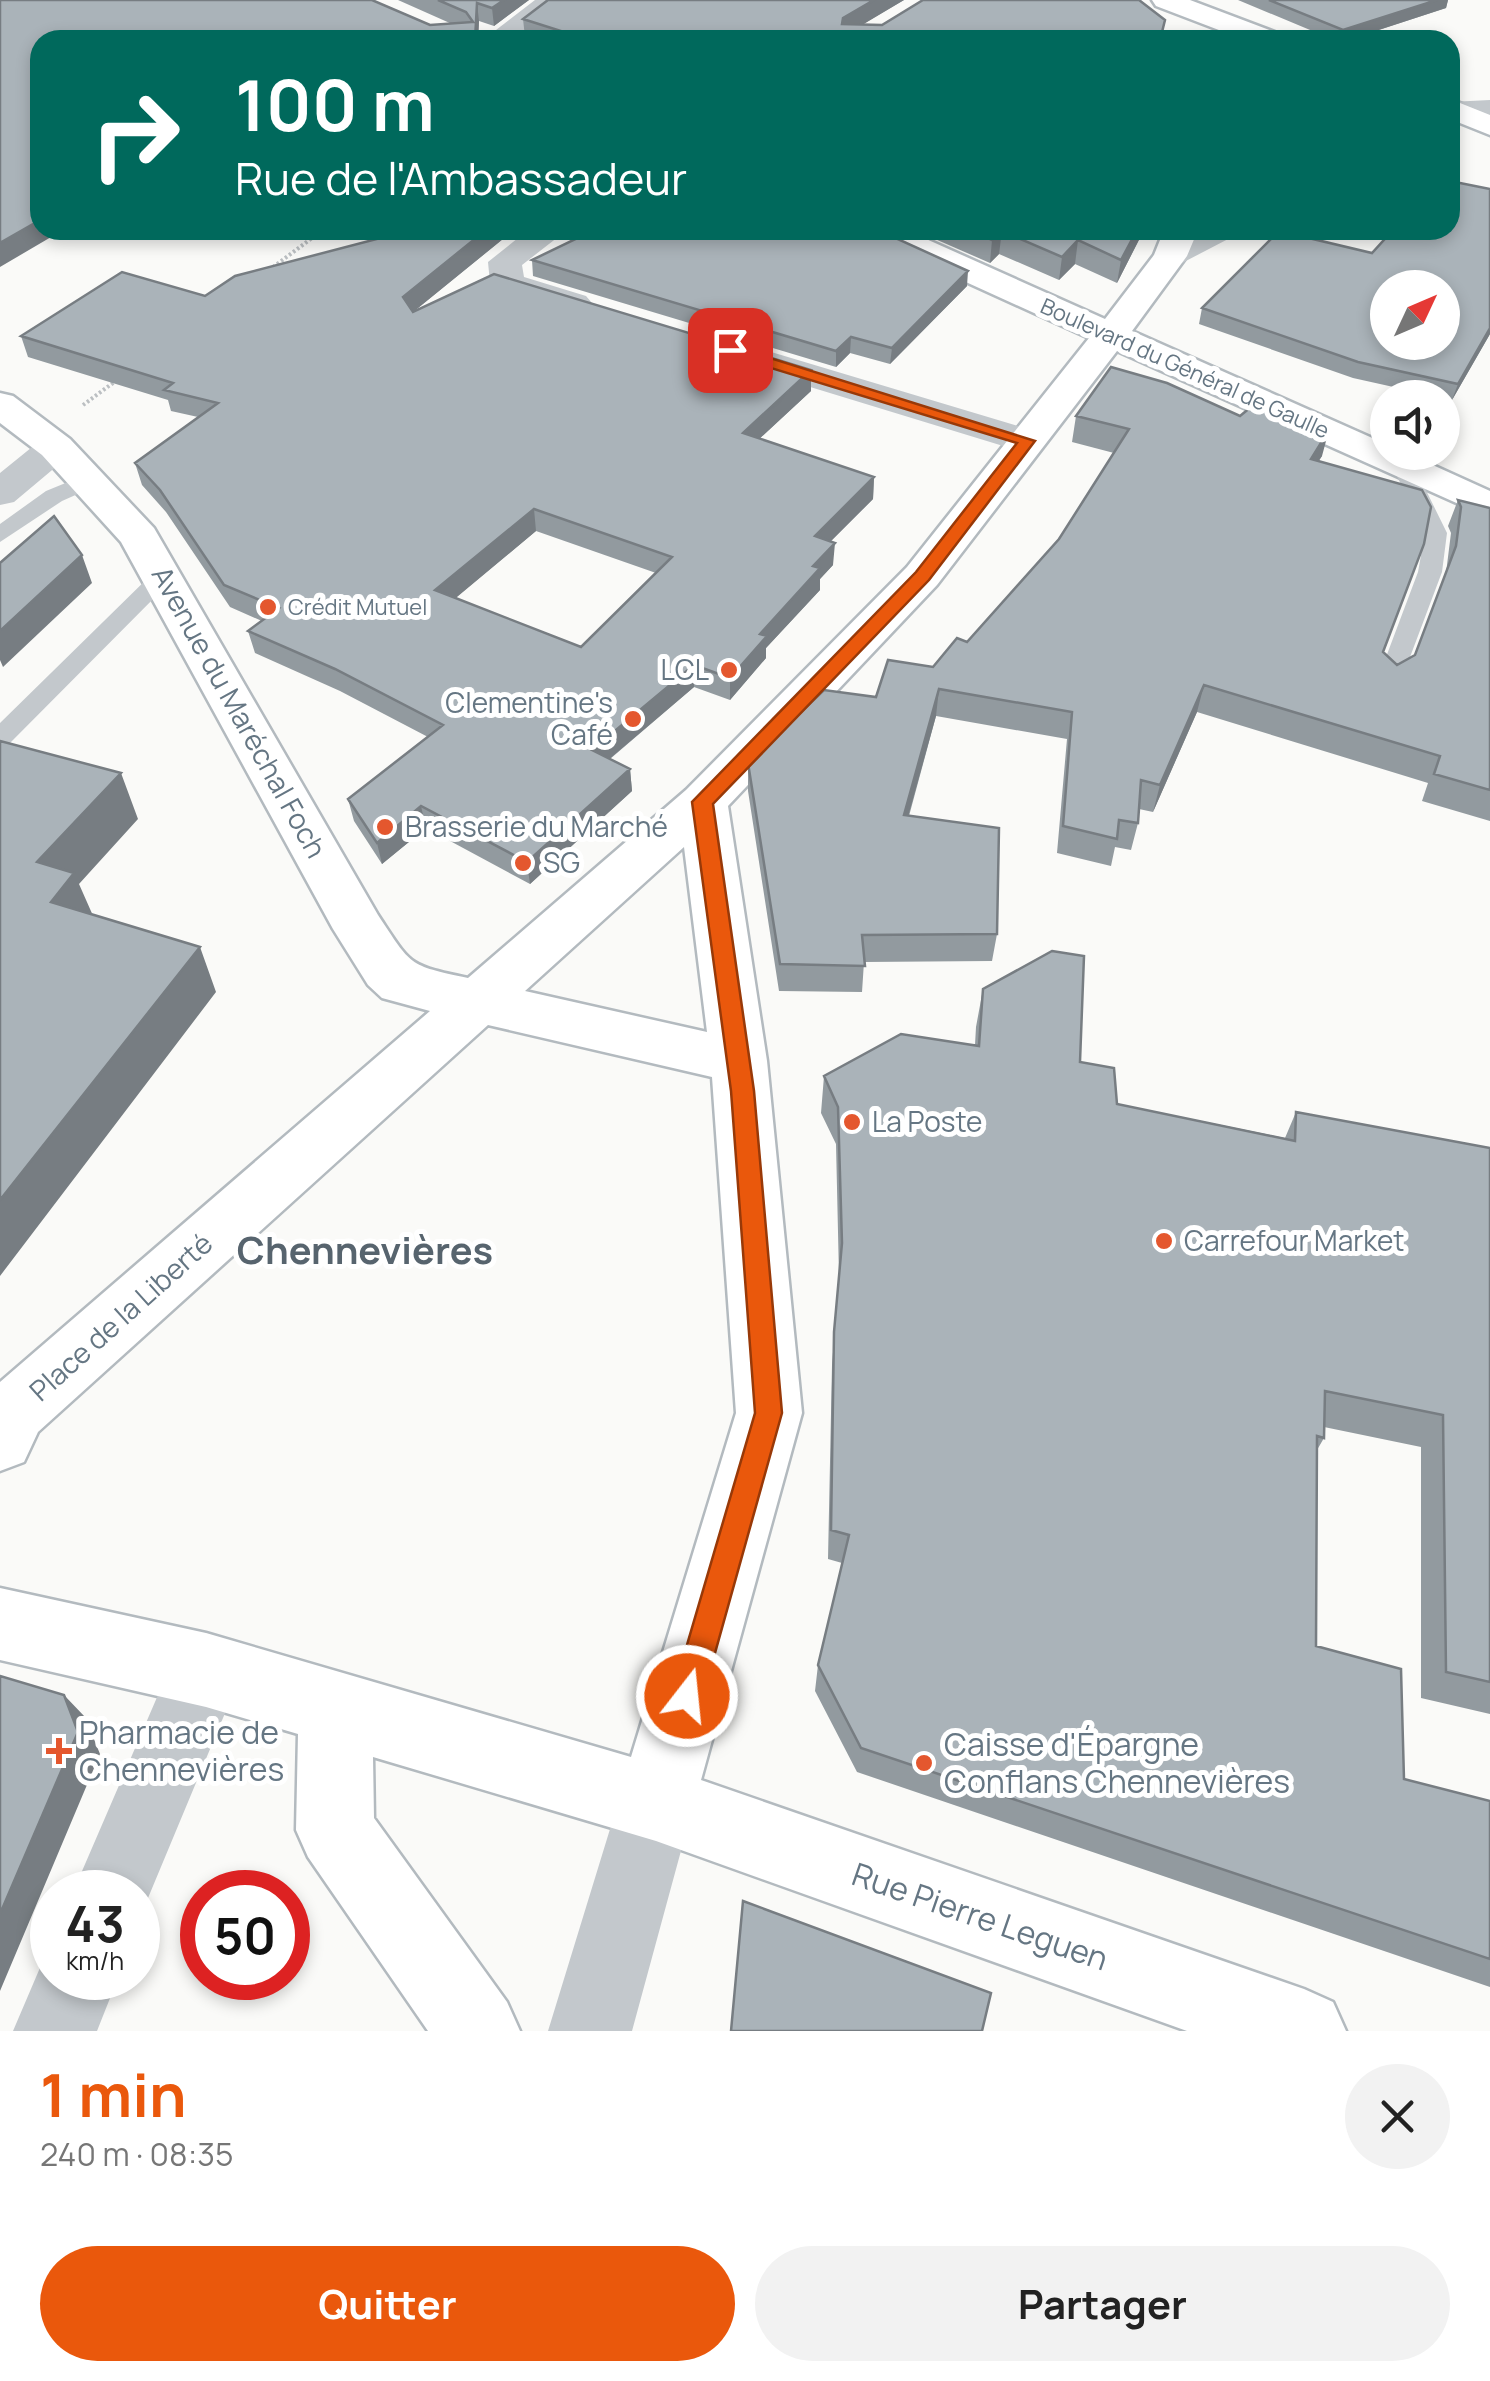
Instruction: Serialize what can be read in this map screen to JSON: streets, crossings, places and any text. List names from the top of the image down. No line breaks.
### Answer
{"streets":{"main road":["Boulevard du Général de Gaulle","Avenue du Maréchal Foch","Place de la Liberté","Rue Pierre Leguen"]},"crossings":[["Boulevard du Général de Gaulle","Place de la Liberté"],["Avenue du Maréchal Foch","Place de la Liberté"]],"districts":["Chennevières"],"places":{"other":["Crédit Mutuel","LCL","Clementine's Café","Brasserie du Marché","SG","La Poste","Carrefour Market","Caisse d'Épargne Conflans Chennevières"],"health":["Pharmacie de Chennevières"]},"north":"top right","page":{"turn":["100 m","Rue de l'Ambassadeur"],"speed":"43 km/h","limit":"50","heading":["1 min","240 m · 08:35"],"buttons":["Quitter","Partager"]}}
